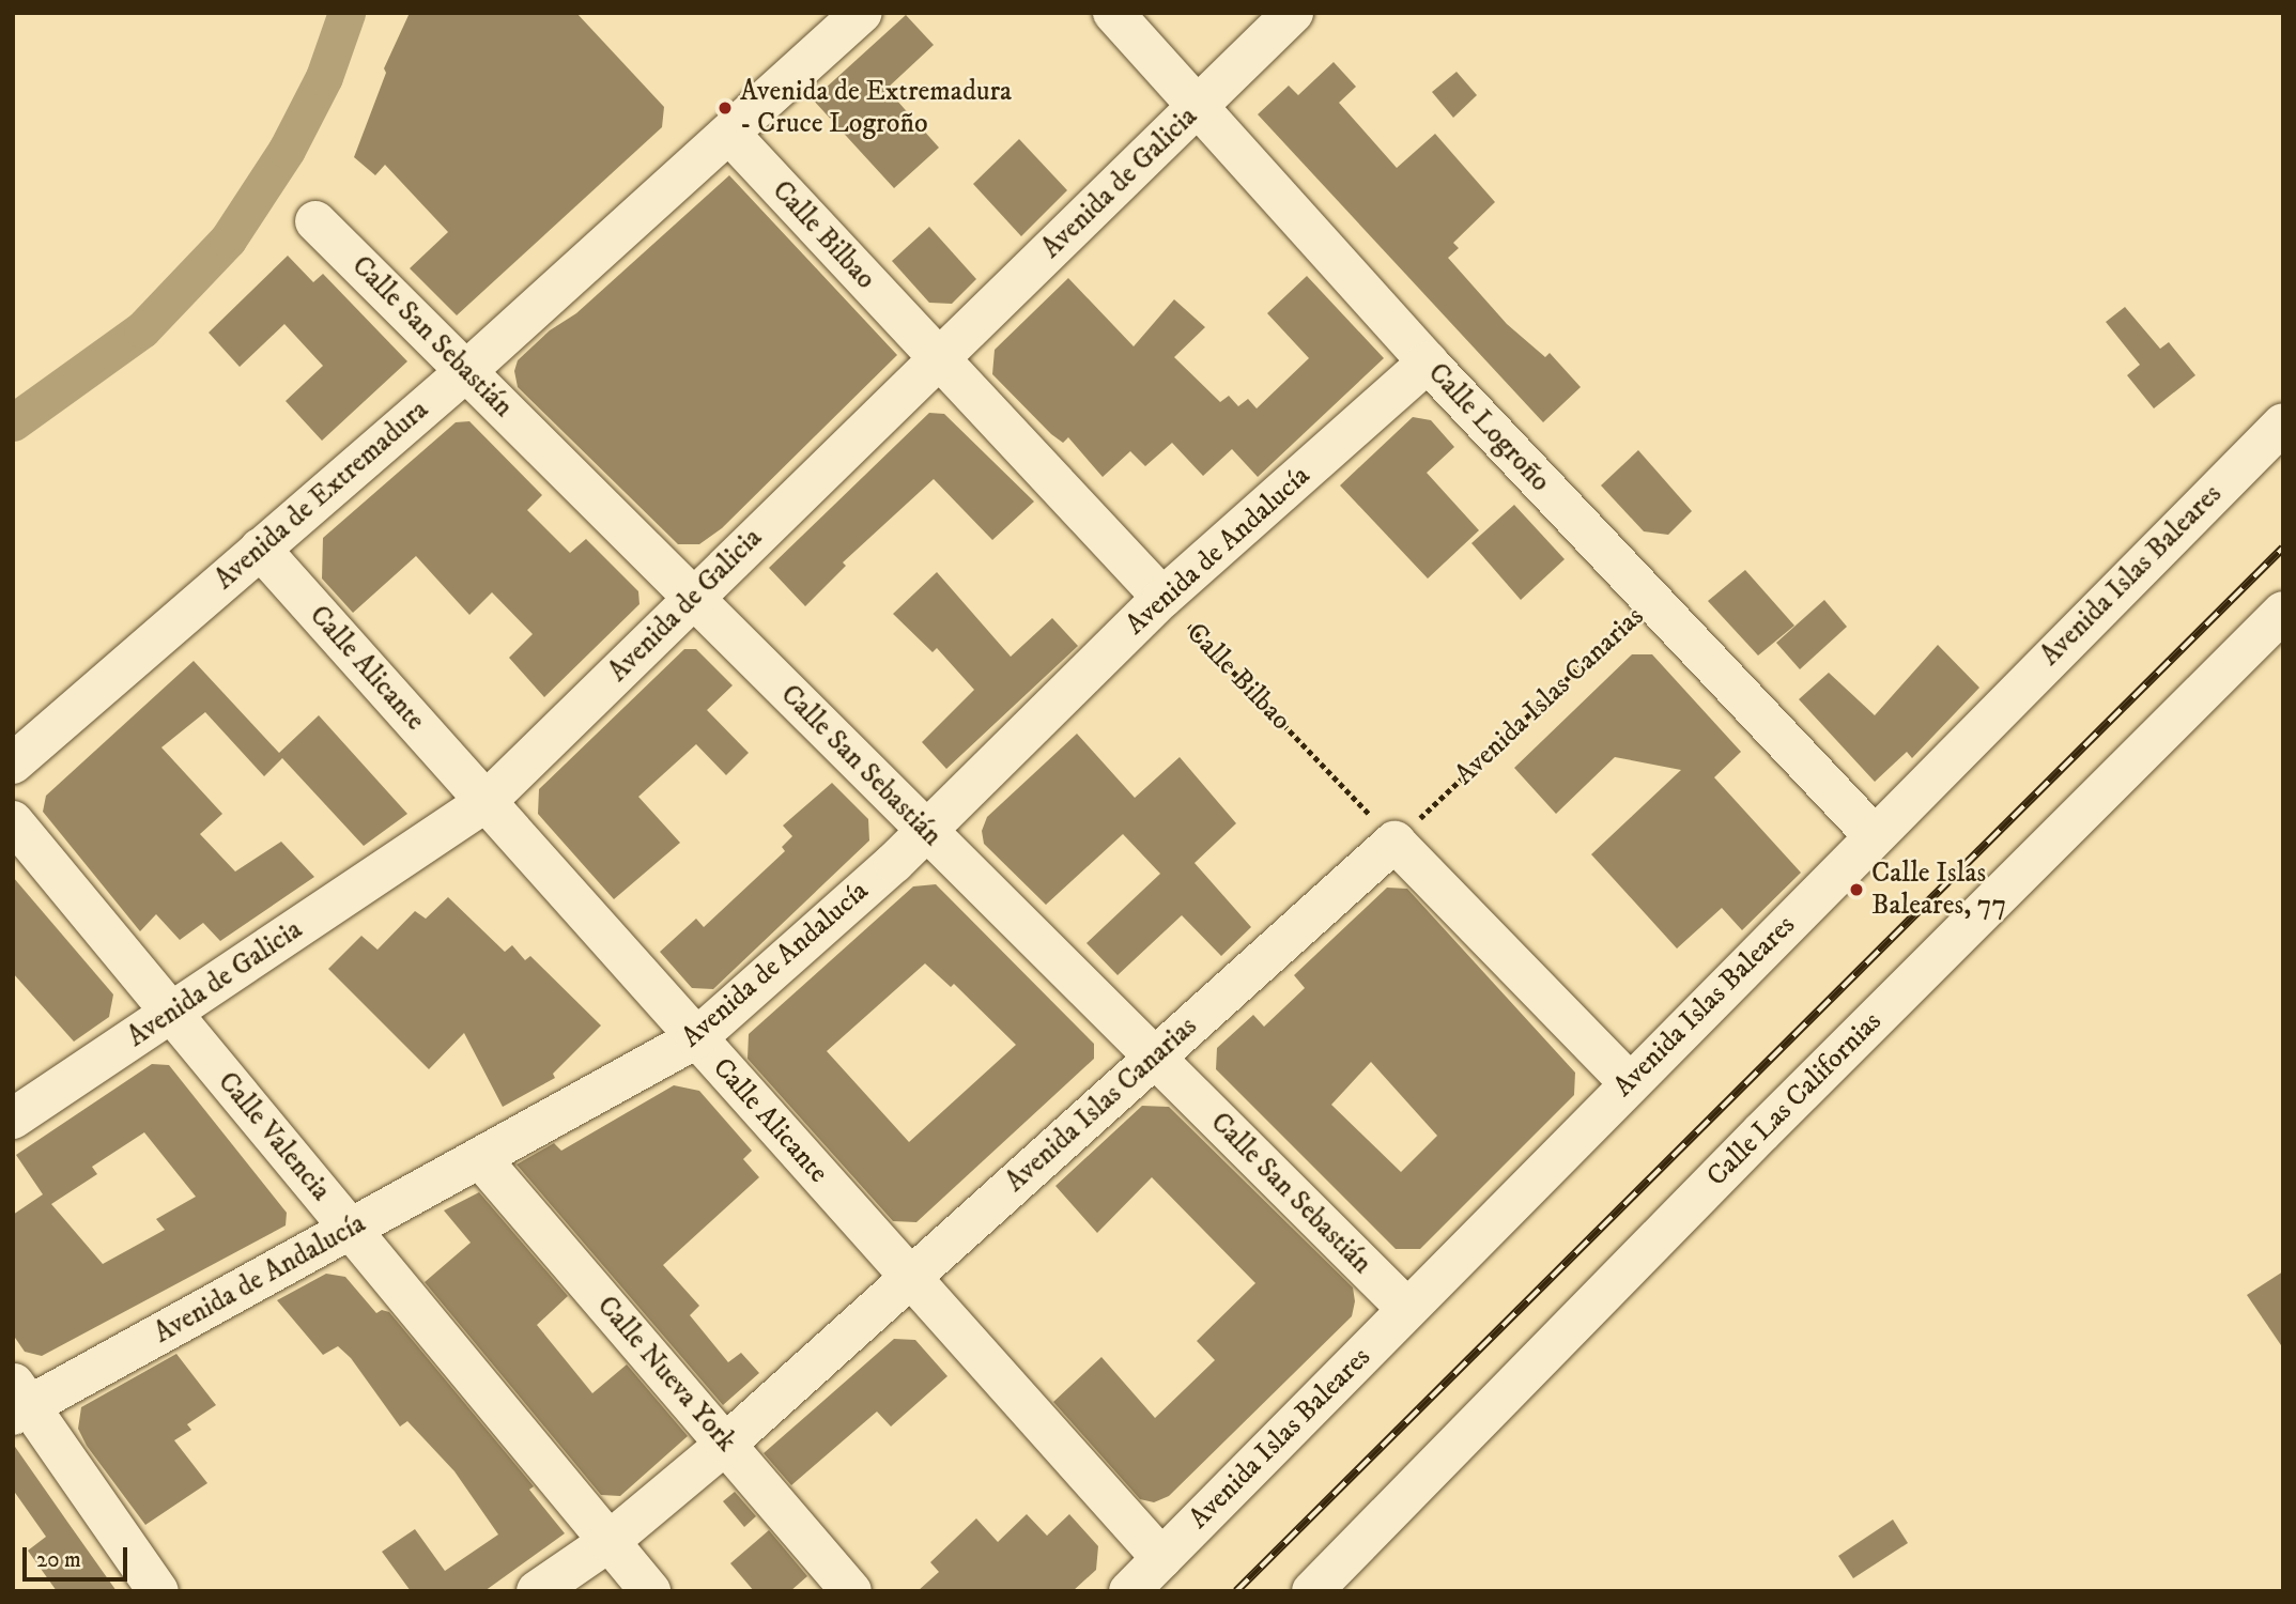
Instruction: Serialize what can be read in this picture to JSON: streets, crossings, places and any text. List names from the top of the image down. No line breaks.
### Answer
{"streets":{"street":["Avenida de Galicia","Calle Bilbao","Calle San Sebastián","Calle Logroño","Avenida de Extremadura","Avenida de Andalucía","Avenida Islas Baleares","Calle Alicante","Avenida Islas Canarias","Calle Las Californias","Calle Valencia","Calle Nueva York"]},"crossings":[["Avenida de Galicia","Calle Bilbao"],["Avenida de Galicia","Calle San Sebastián"],["Avenida de Galicia","Calle Logroño"],["Avenida de Galicia","Calle Alicante"],["Avenida de Galicia","Calle Valencia"],["Calle Bilbao","Avenida de Extremadura"],["Calle Bilbao","Avenida de Andalucía"],["Calle Bilbao","Avenida Islas Canarias"],["Calle San Sebastián","Avenida de Extremadura"],["Calle San Sebastián","Avenida de Andalucía"],["Calle San Sebastián","Avenida Islas Baleares"],["Calle San Sebastián","Avenida Islas Canarias"],["Calle Logroño","Avenida de Andalucía"],["Calle Logroño","Avenida Islas Baleares"],["Calle Logroño","Avenida Islas Canarias"],["Avenida de Extremadura","Calle Alicante"],["Avenida de Andalucía","Calle Alicante"],["Avenida de Andalucía","Calle Valencia"],["Avenida de Andalucía","Calle Nueva York"],["Avenida Islas Baleares","Calle Alicante"],["Calle Alicante","Avenida Islas Canarias"],["Avenida Islas Canarias","Calle Valencia"],["Avenida Islas Canarias","Calle Nueva York"]],"places":["Avenida de Extremadura - Cruce Logroño","Calle Islas Baleares, 77"],"scale_bar":"20 m"}
